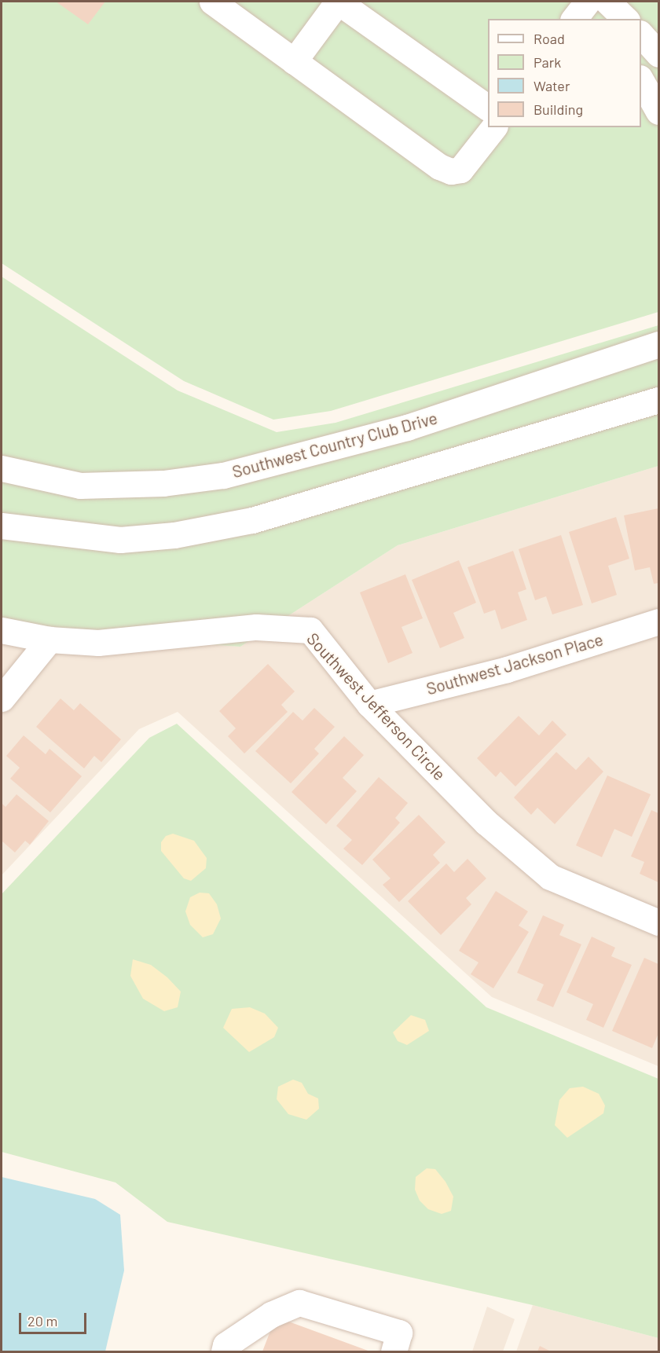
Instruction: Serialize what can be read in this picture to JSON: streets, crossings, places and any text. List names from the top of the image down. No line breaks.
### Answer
{"streets":{"street":["Southwest Country Club Drive","Southwest Jackson Place","Southwest Jefferson Circle"]},"crossings":[["Southwest Jackson Place","Southwest Jefferson Circle"]],"legend":["Road","Park","Water","Building"],"scale_bar":"20 m"}
